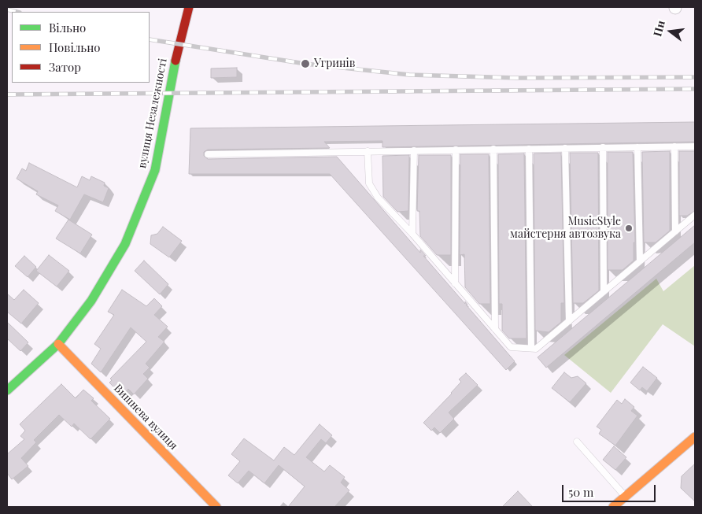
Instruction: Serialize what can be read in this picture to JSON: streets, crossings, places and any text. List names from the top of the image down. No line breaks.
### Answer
{"streets":{"street":["вулиця Незалежності","Вишнева вулиця"]},"crossings":[["вулиця Незалежності","Вишнева вулиця"]],"places":["Угринів","MusicStyle майстерня автозвука"],"legend":["Вільно","Повільно","Затор"],"scale_bar":"50 m","north":"left"}
